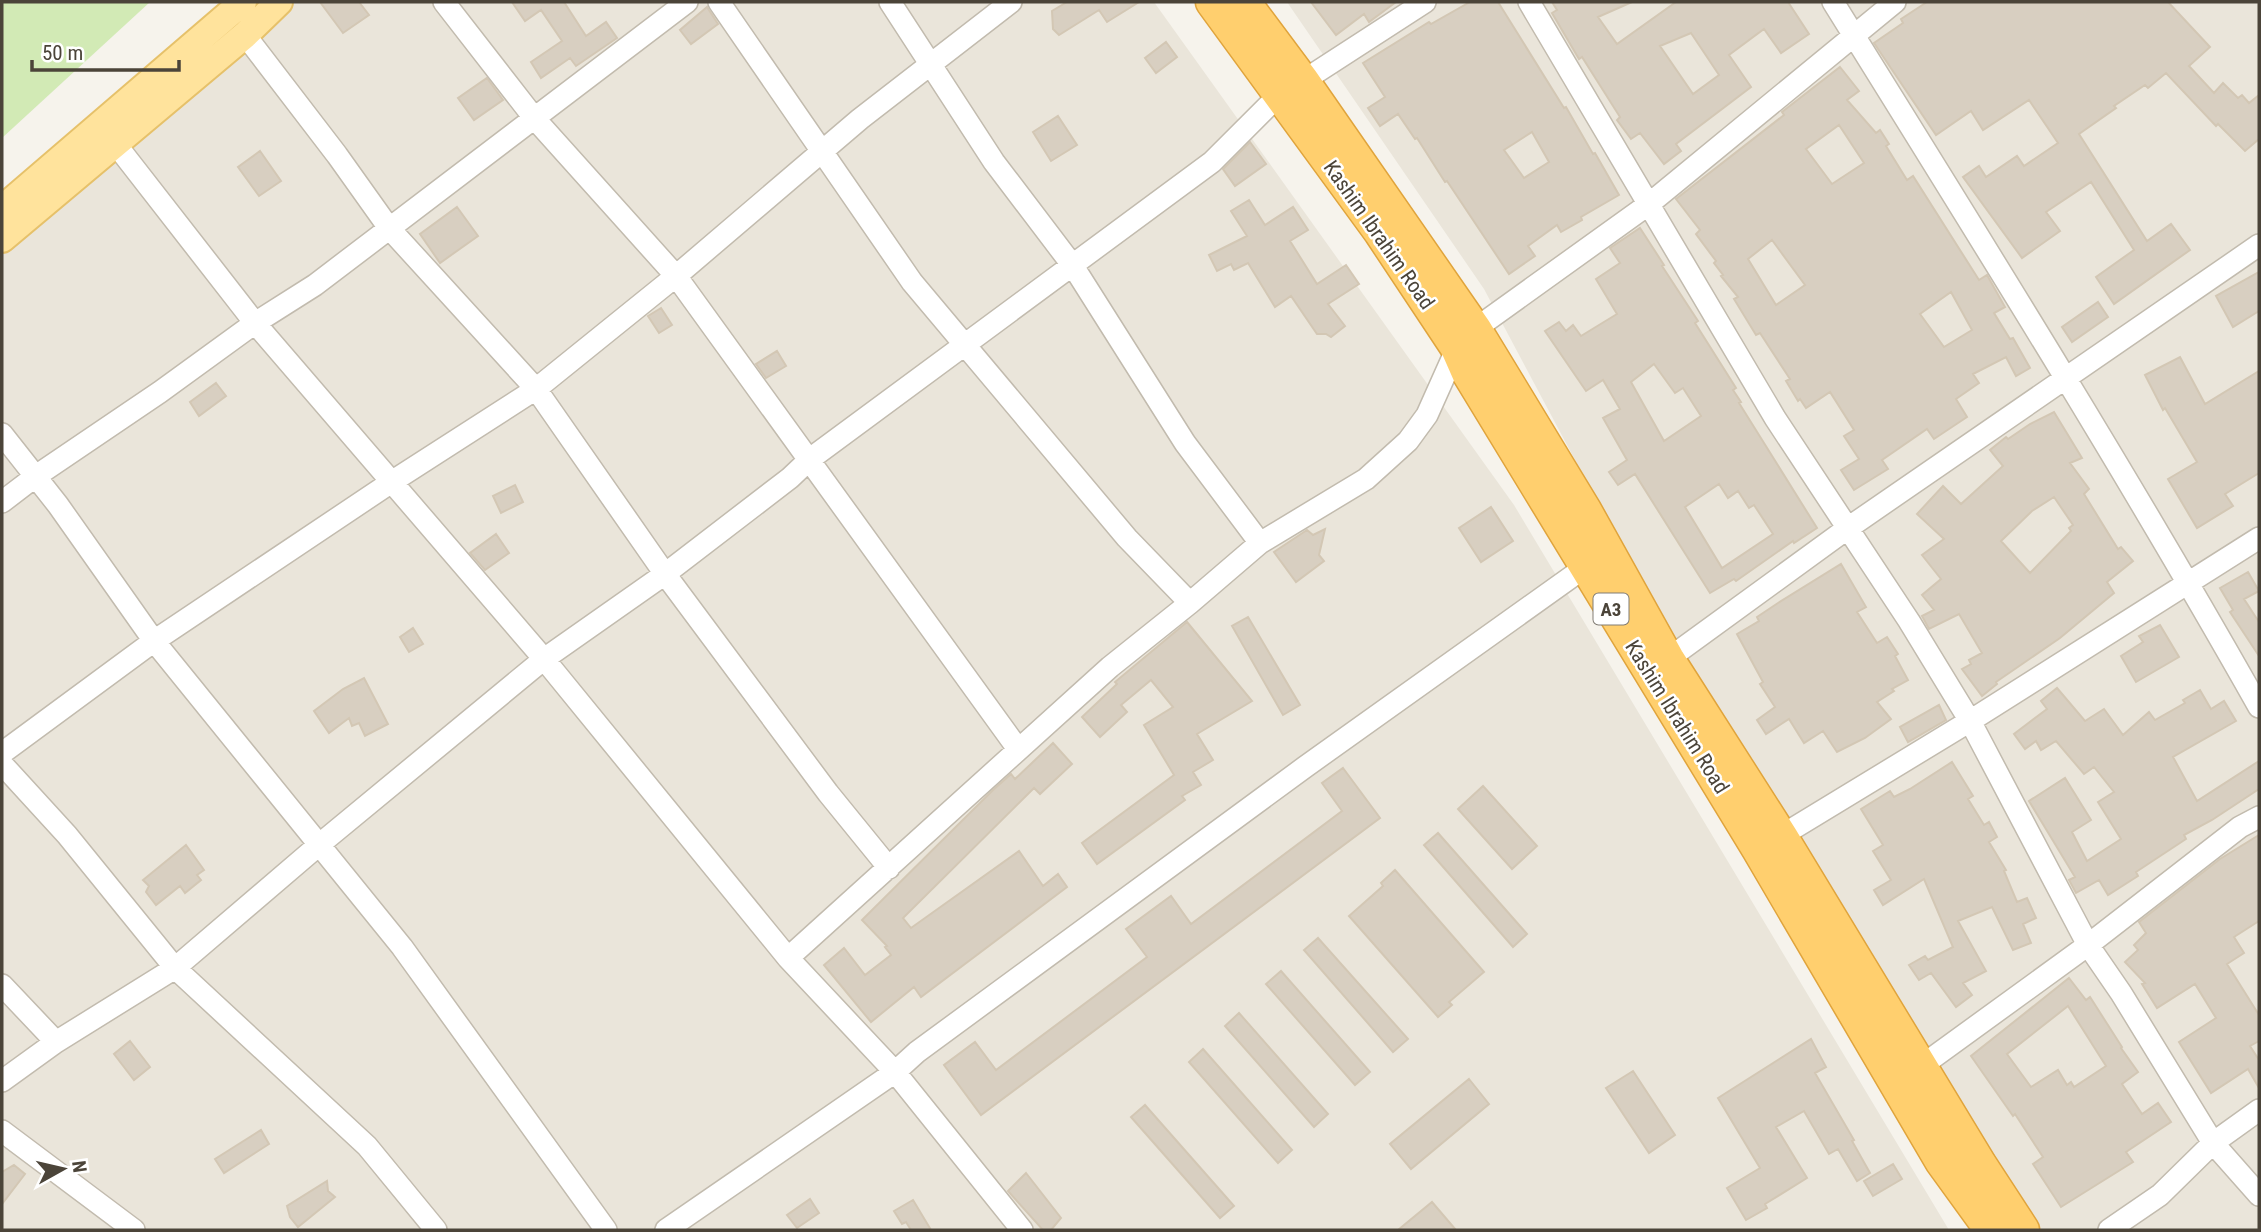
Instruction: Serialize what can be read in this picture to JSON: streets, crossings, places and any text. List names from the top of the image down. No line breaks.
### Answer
{"streets":{"highway":["Kashim Ibrahim Road","A3"]},"scale_bar":"50 m","north":"right"}
